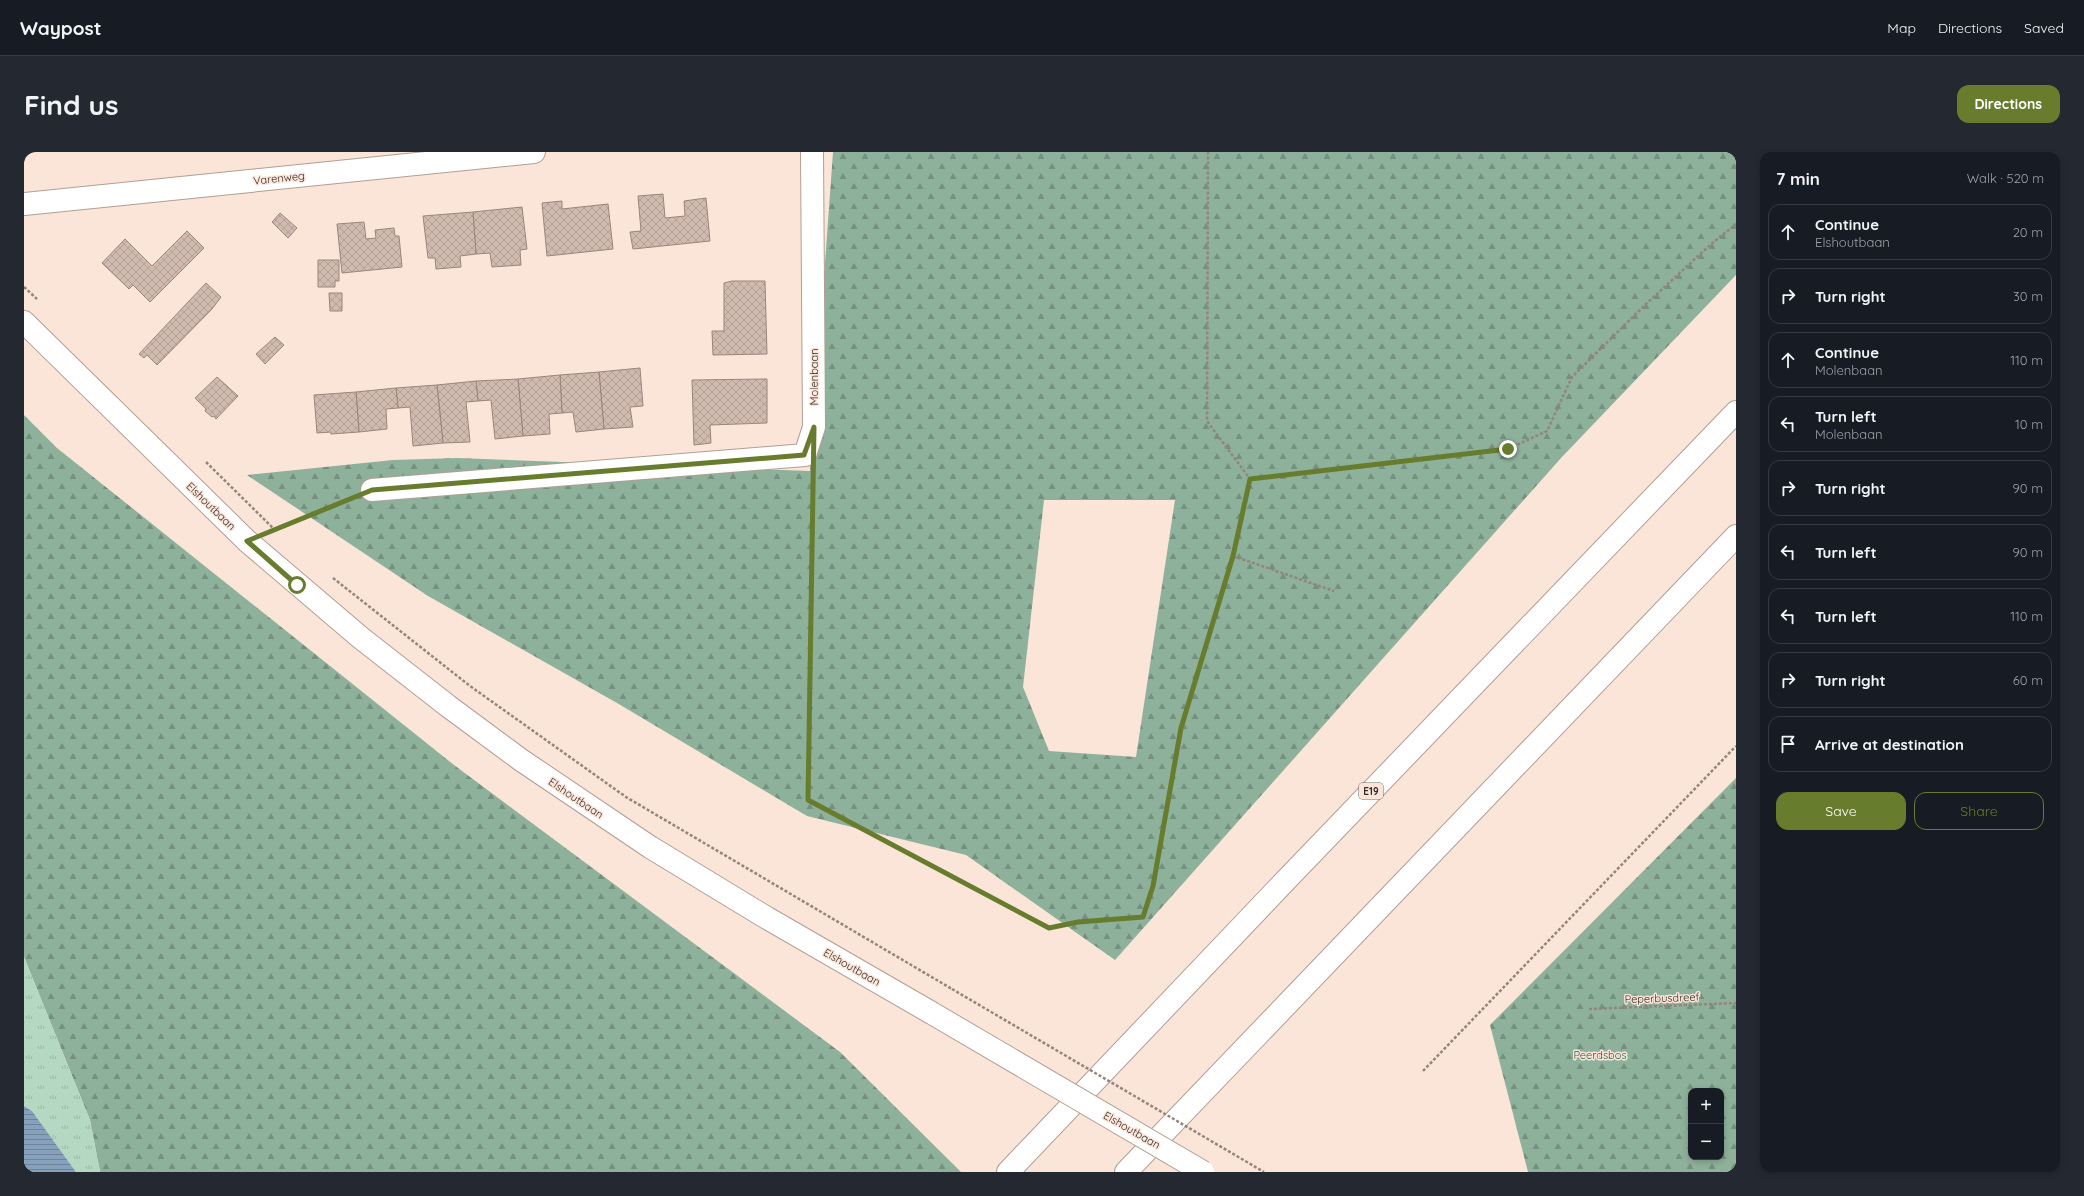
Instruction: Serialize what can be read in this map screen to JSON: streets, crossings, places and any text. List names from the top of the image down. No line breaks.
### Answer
{"streets":{"main road":["Varenweg","Molenbaan","Elshoutbaan","E19"],"path":["Peperbusdreef"]},"parks":["Peerdsbos"],"page":{"header":"Waypost","nav":["Map","Directions","Saved"],"buttons":["Directions",["Save","Share"]],"title":"Find us","heading":["7 min","Walk · 520 m"],"list":[["Continue","Elshoutbaan","20 m"],["Turn right","30 m"],["Continue","Molenbaan","110 m"],["Turn left","Molenbaan","10 m"],["Turn right","90 m"],["Turn left","90 m"],["Turn left","110 m"],["Turn right","60 m"],"Arrive at destination"],"map_buttons":["+","−"]}}
